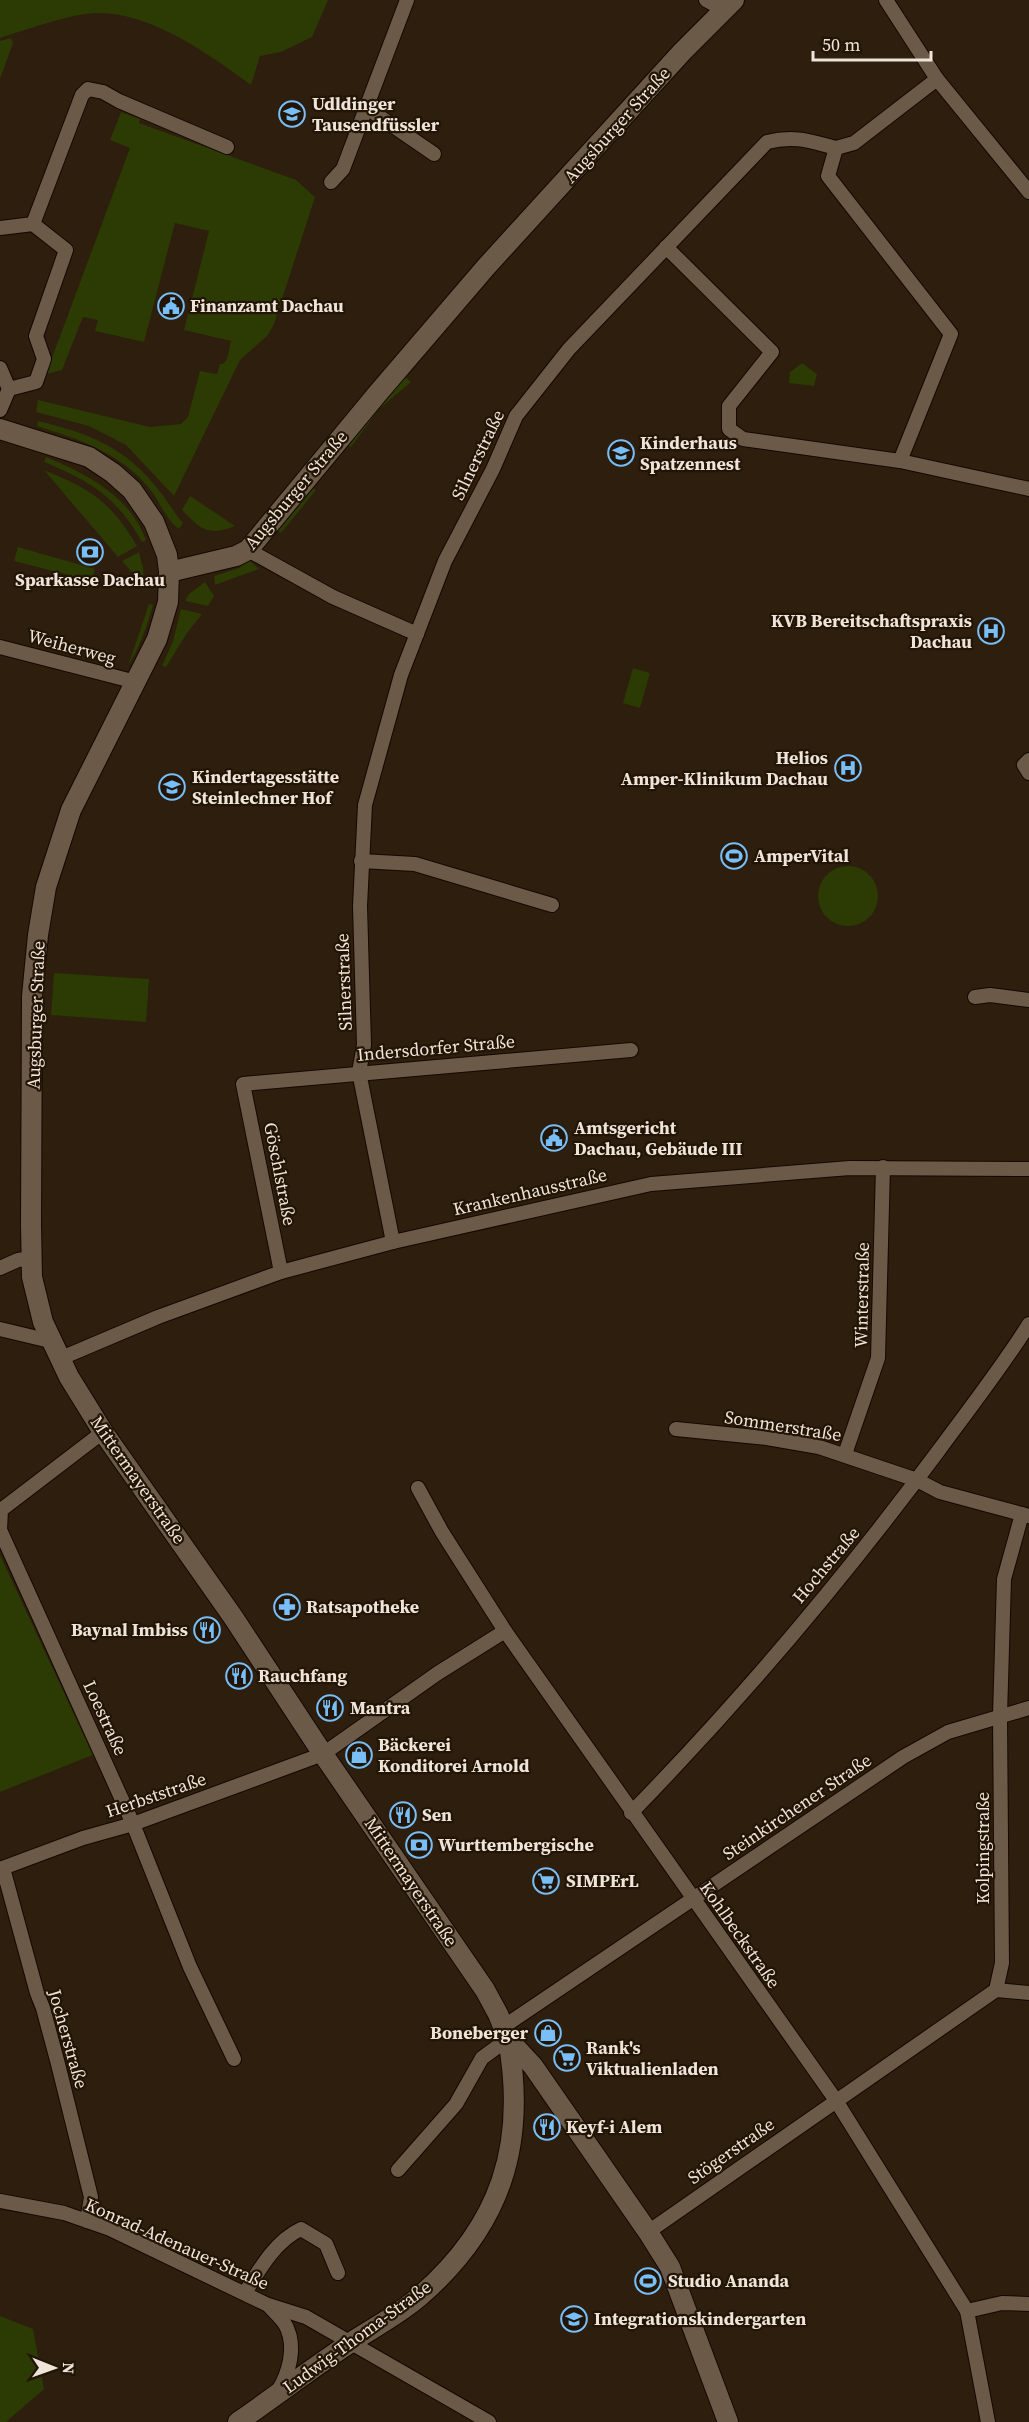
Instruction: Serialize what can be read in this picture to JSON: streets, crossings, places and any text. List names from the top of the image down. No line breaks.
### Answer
{"streets":{"main road":["Augsburger Straße","Mittermayerstraße","Ludwig-Thoma-Straße"],"street":["Silnerstraße","Weiherweg","Indersdorfer Straße","Göschlstraße","Krankenhausstraße","Winterstraße","Sommerstraße","Hochstraße","Loestraße","Herbststraße","Steinkirchener Straße","Kolpingstraße","Kohlbeckstraße","Jocherstraße","Stögerstraße","Konrad-Adenauer-Straße"]},"crossings":[["Augsburger Straße","Weiherweg"],["Augsburger Straße","Krankenhausstraße"],["Augsburger Straße","Mittermayerstraße"],["Silnerstraße","Indersdorfer Straße"],["Silnerstraße","Krankenhausstraße"],["Indersdorfer Straße","Göschlstraße"],["Göschlstraße","Krankenhausstraße"],["Krankenhausstraße","Winterstraße"],["Krankenhausstraße","Mittermayerstraße"],["Winterstraße","Sommerstraße"],["Sommerstraße","Hochstraße"],["Sommerstraße","Kolpingstraße"],["Mittermayerstraße","Loestraße"],["Mittermayerstraße","Herbststraße"],["Mittermayerstraße","Steinkirchener Straße"],["Mittermayerstraße","Stögerstraße"],["Mittermayerstraße","Ludwig-Thoma-Straße"],["Hochstraße","Kohlbeckstraße"],["Loestraße","Herbststraße"],["Herbststraße","Kohlbeckstraße"],["Herbststraße","Jocherstraße"],["Steinkirchener Straße","Kolpingstraße"],["Steinkirchener Straße","Kohlbeckstraße"],["Steinkirchener Straße","Ludwig-Thoma-Straße"],["Kohlbeckstraße","Stögerstraße"],["Jocherstraße","Konrad-Adenauer-Straße"],["Konrad-Adenauer-Straße","Ludwig-Thoma-Straße"]],"places":{"school or university":["Udldinger Tausendfüssler","Kinderhaus Spatzennest","Kindertagesstätte Steinlechner Hof","Integrationskindergarten"],"public building":["Finanzamt Dachau","Amtsgericht Dachau, Gebäude III"],"bank":["Sparkasse Dachau","Wurttembergische"],"hospital":["KVB Bereitschaftspraxis Dachau","Helios Amper-Klinikum Dachau"],"sports":["AmperVital","Studio Ananda"],"pharmacy":["Ratsapotheke"],"restaurant":["Baynal Imbiss","Rauchfang","Mantra","Sen","Keyf-i Alem"],"shop":["Bäckerei Konditorei Arnold","Boneberger"],"supermarket":["SIMPErL","Rank's Viktualienladen"]},"scale_bar":"50 m","north":"right"}
